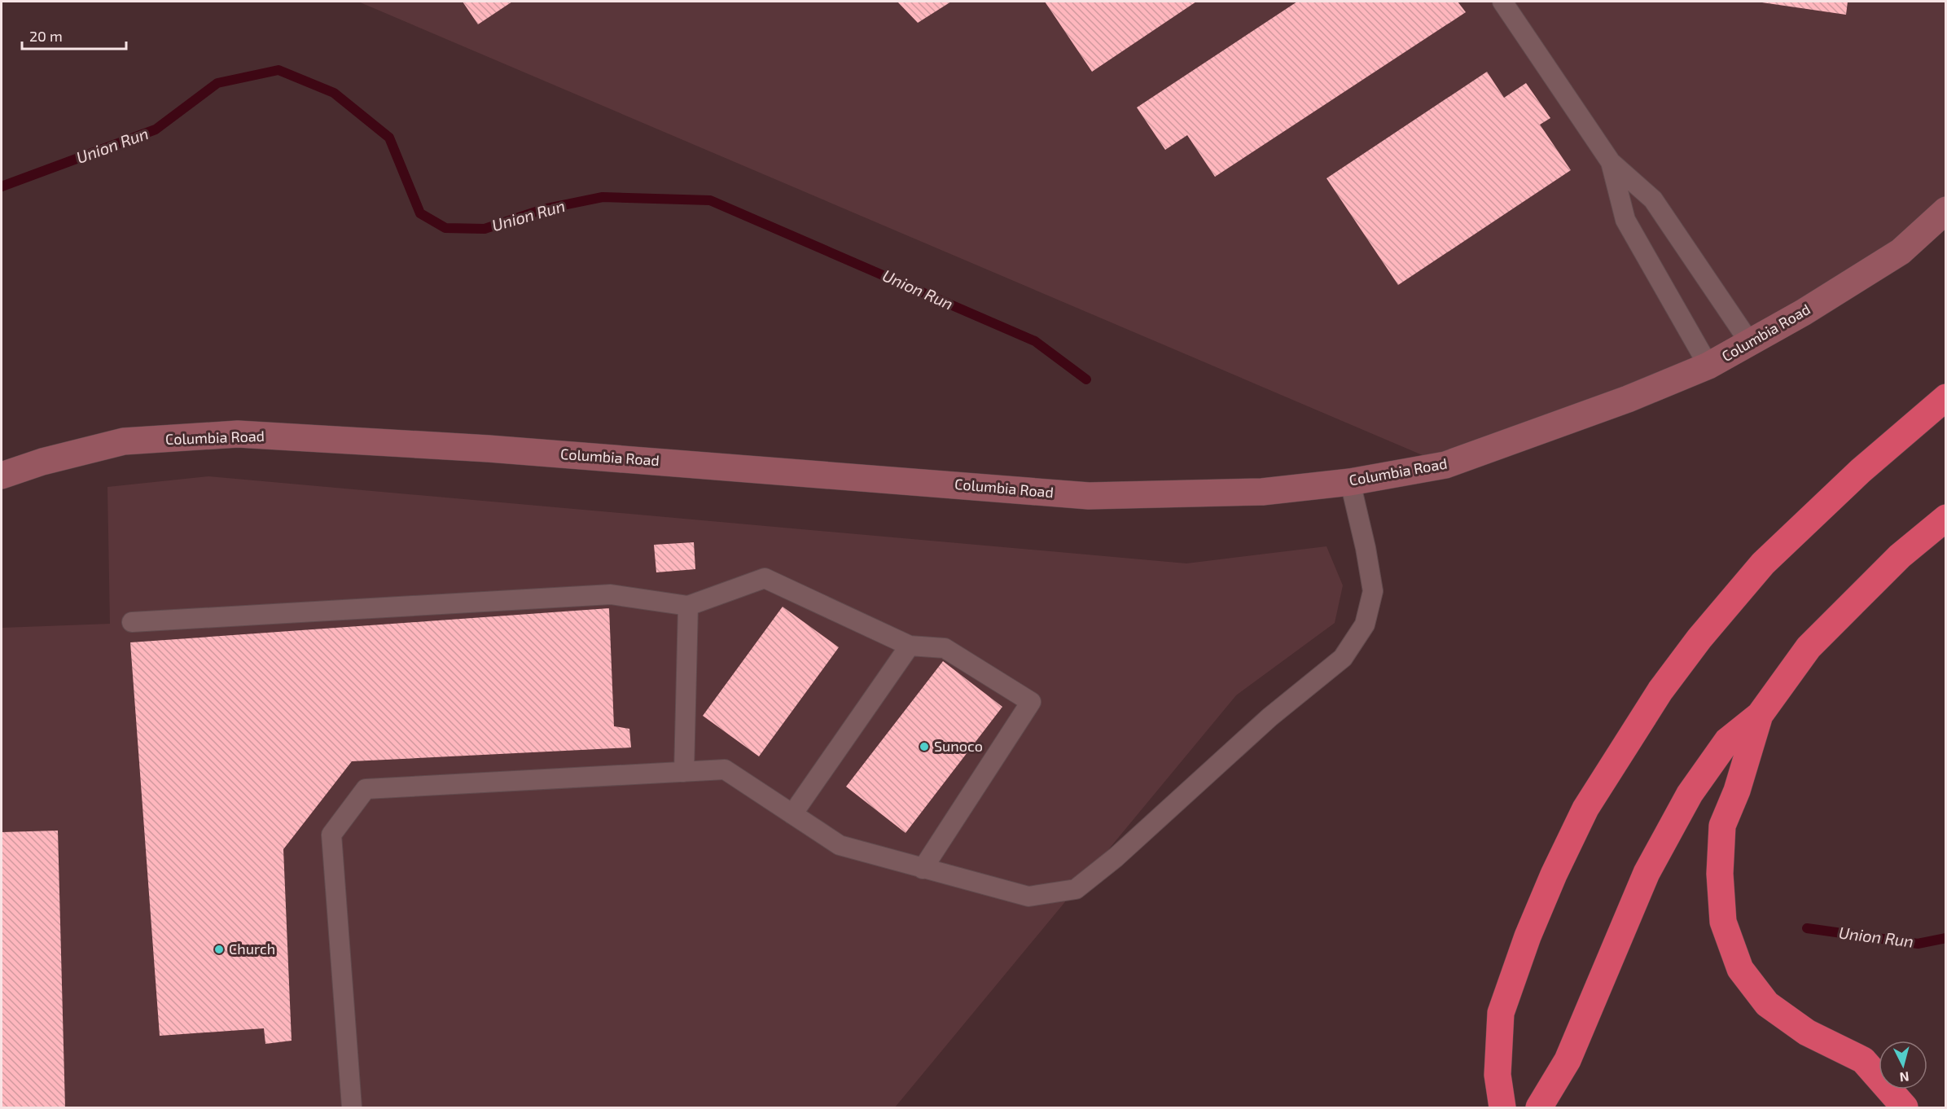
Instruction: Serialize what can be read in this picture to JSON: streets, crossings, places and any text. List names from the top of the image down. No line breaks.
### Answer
{"streets":{"street":["Columbia Road"]},"water":["Union Run"],"places":["Sunoco","Church"],"scale_bar":"20 m","north":"bottom"}
